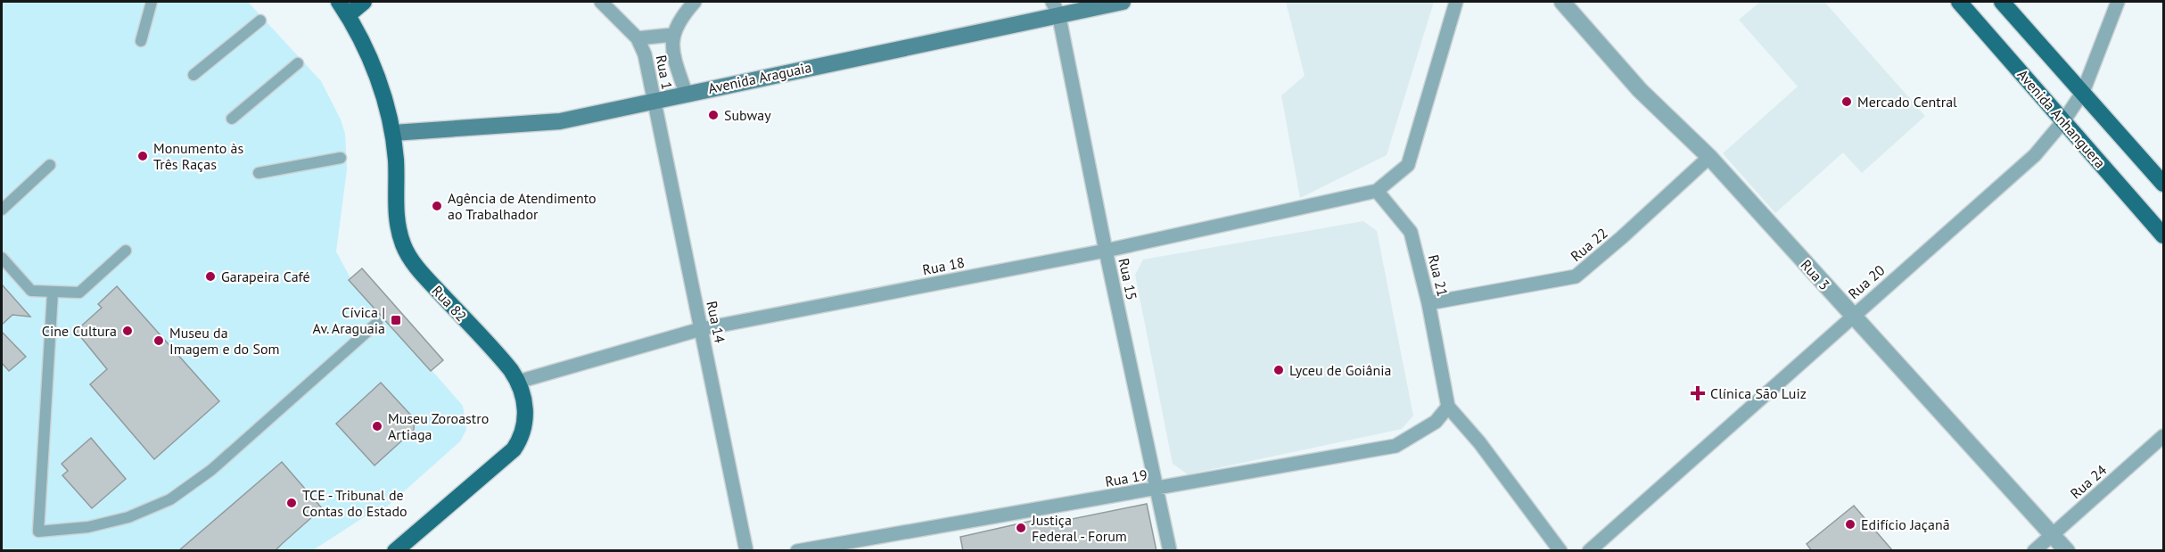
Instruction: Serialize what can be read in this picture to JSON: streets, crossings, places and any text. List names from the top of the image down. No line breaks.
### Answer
{"streets":{"main road":["Avenida Araguaia","Avenida Anhanguera","Rua 82"],"street":["Rua 1","Rua 22","Rua 18","Rua 3","Rua 21","Rua 15","Rua 20","Rua 14","Rua 19","Rua 24"]},"crossings":[["Rua 1","Avenida Araguaia"],["Rua 1","Rua 14"],["Avenida Araguaia","Rua 15"],["Avenida Araguaia","Rua 82"],["Avenida Araguaia","Rua 14"],["Avenida Anhanguera","Rua 20"],["Rua 22","Rua 3"],["Rua 22","Rua 21"],["Rua 18","Rua 21"],["Rua 18","Rua 15"],["Rua 18","Rua 82"],["Rua 18","Rua 14"],["Rua 3","Rua 20"],["Rua 3","Rua 24"],["Rua 21","Rua 19"],["Rua 15","Rua 19"]],"places":{"other":["Mercado Central","Subway","Monumento às Três Raças","Agência de Atendimento ao Trabalhador","Garapeira Café","Cine Cultura","Museu da Imagem e do Som","Lyceu de Goiânia","Museu Zoroastro Artiaga","TCE - Tribunal de Contas do Estado","Edifício Jaçanã","Justiça Federal - Forum"],"transit":["Cívica | Av. Araguaia"],"health":["Clínica São Luiz"]}}
